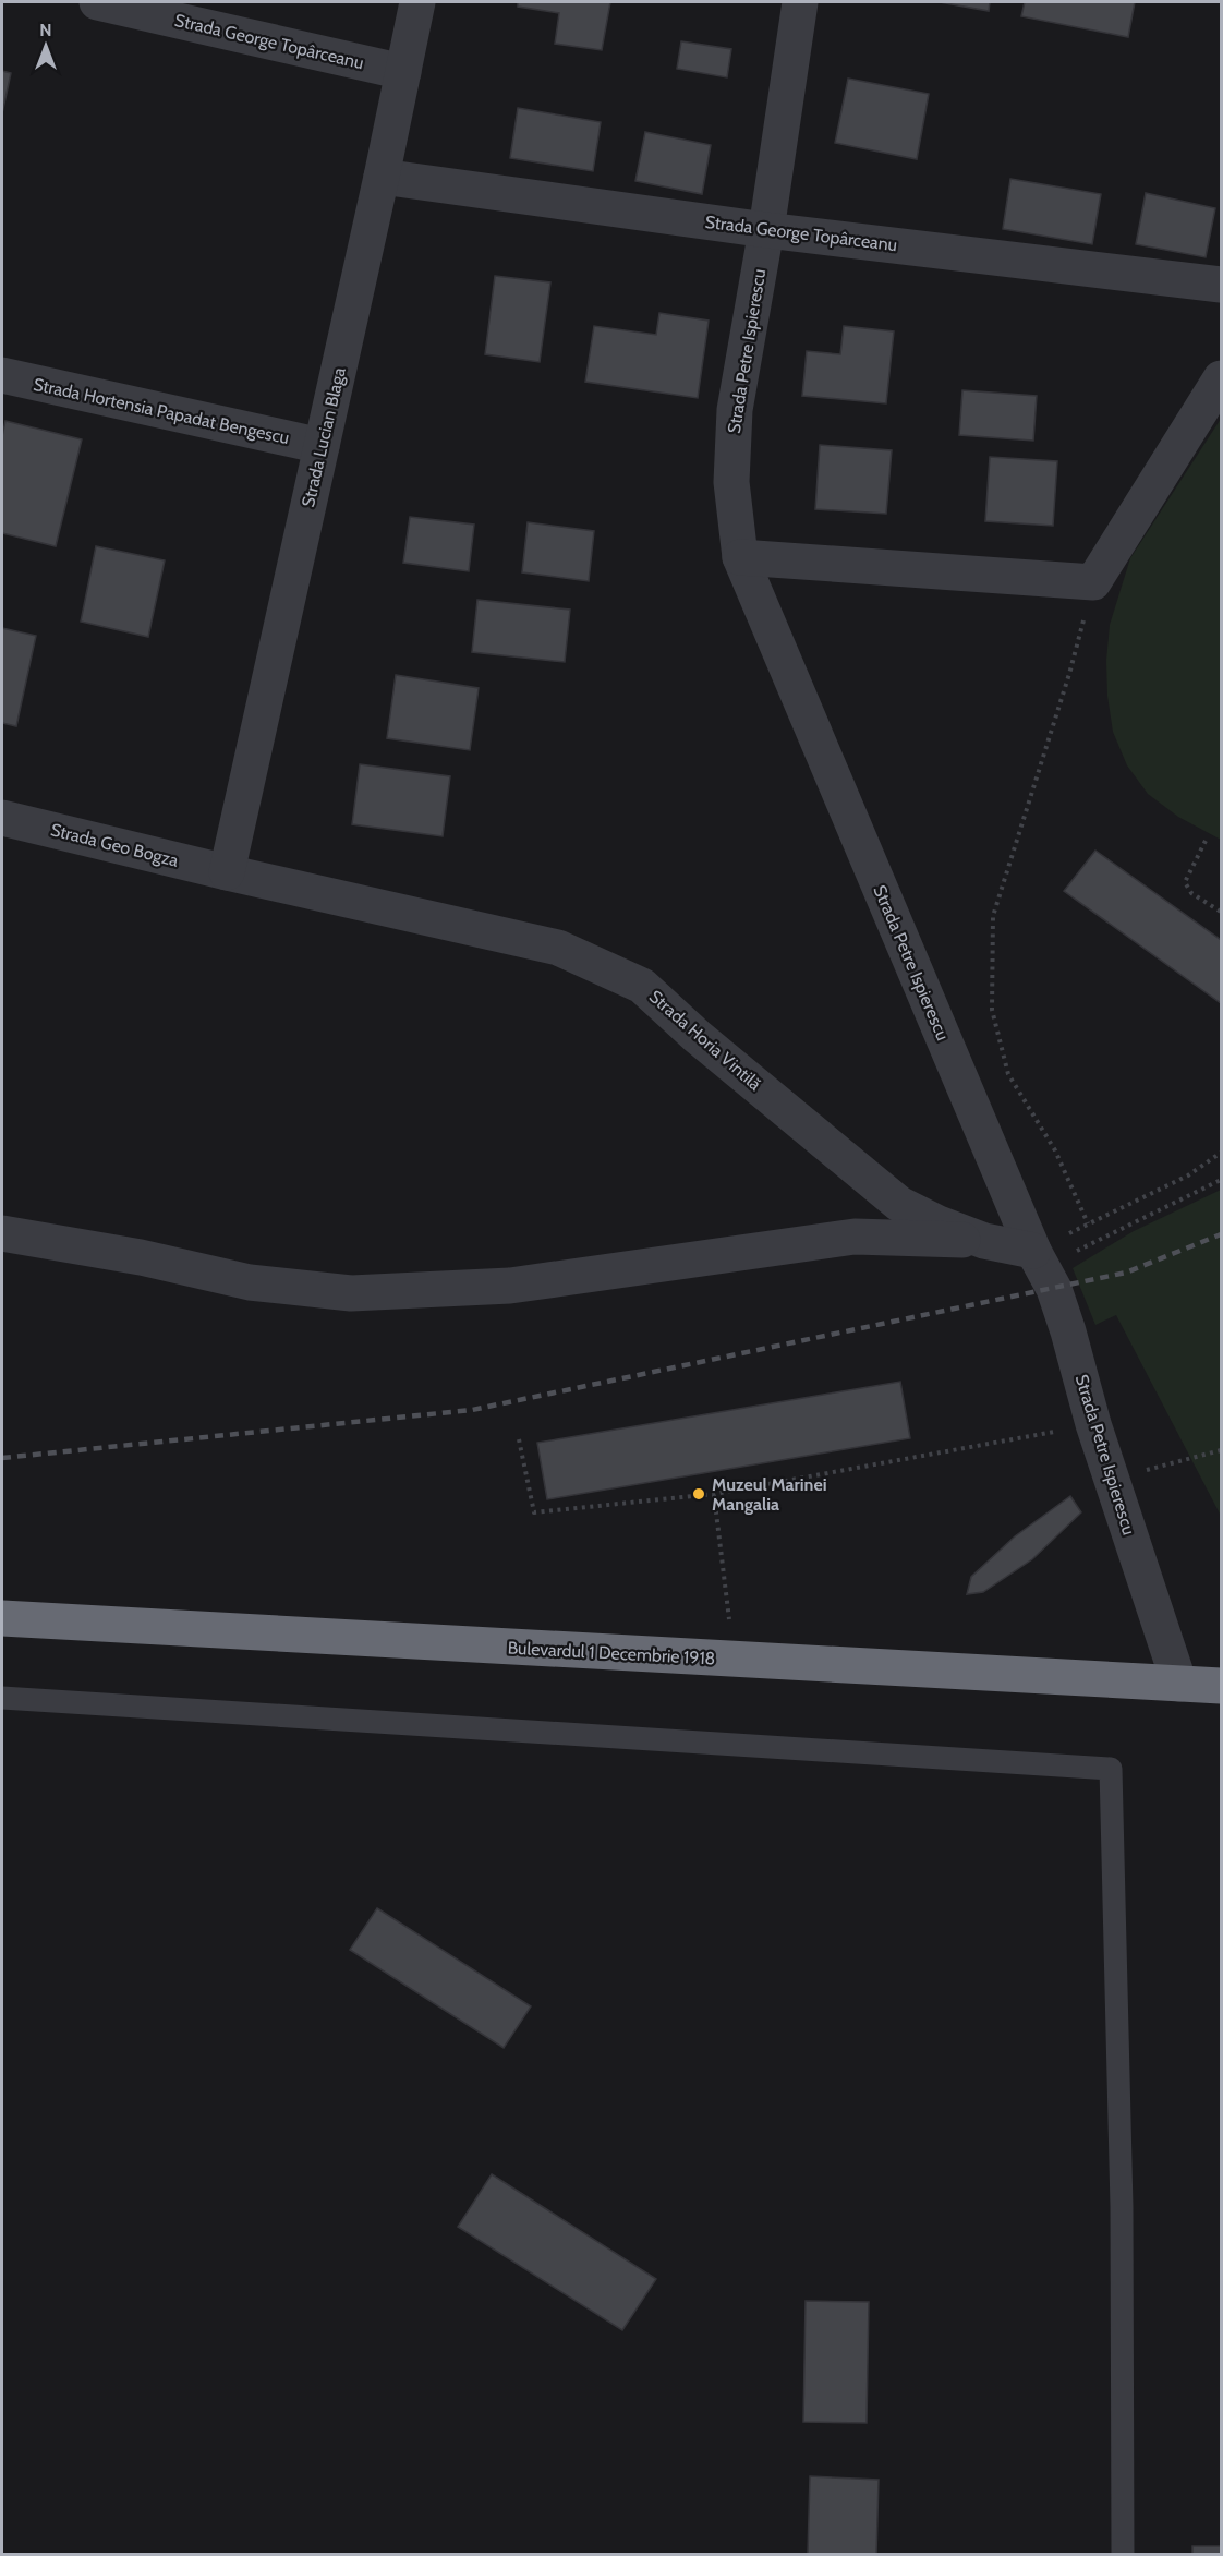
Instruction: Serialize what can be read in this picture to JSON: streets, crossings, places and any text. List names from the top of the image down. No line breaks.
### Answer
{"streets":{"highway":["Bulevardul 1 Decembrie 1918"],"street":["Strada George Topârceanu","Strada Petre Ispierescu","Strada Hortensia Papadat Bengescu","Strada Lucian Blaga","Strada Geo Bogza","Strada Horia Vintilă"]},"crossings":[["Strada George Topârceanu","Strada Petre Ispierescu"],["Strada George Topârceanu","Strada Lucian Blaga"],["Strada Petre Ispierescu","Strada Horia Vintilă"],["Strada Petre Ispierescu","Bulevardul 1 Decembrie 1918"],["Strada Hortensia Papadat Bengescu","Strada Lucian Blaga"],["Strada Lucian Blaga","Strada Geo Bogza"],["Strada Lucian Blaga","Strada Horia Vintilă"],["Strada Geo Bogza","Strada Horia Vintilă"]],"places":["Muzeul Marinei Mangalia"],"north":"top"}
